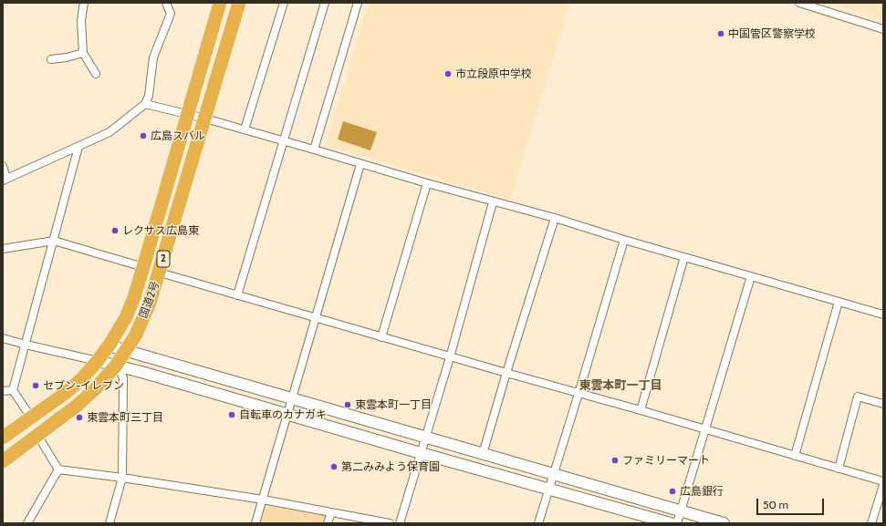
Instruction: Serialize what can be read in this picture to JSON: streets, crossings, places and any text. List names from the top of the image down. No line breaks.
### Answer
{"streets":{"highway":["2","国道2号"]},"districts":["東雲本町一丁目"],"places":["中国管区警察学校","市立段原中学校","広島スバル","レクサス広島東","セブン-イレブン","東雲本町一丁目","自転車のカナガキ","東雲本町三丁目","ファミリーマート","第二みみよう保育園","広島銀行"],"scale_bar":"50 m"}
